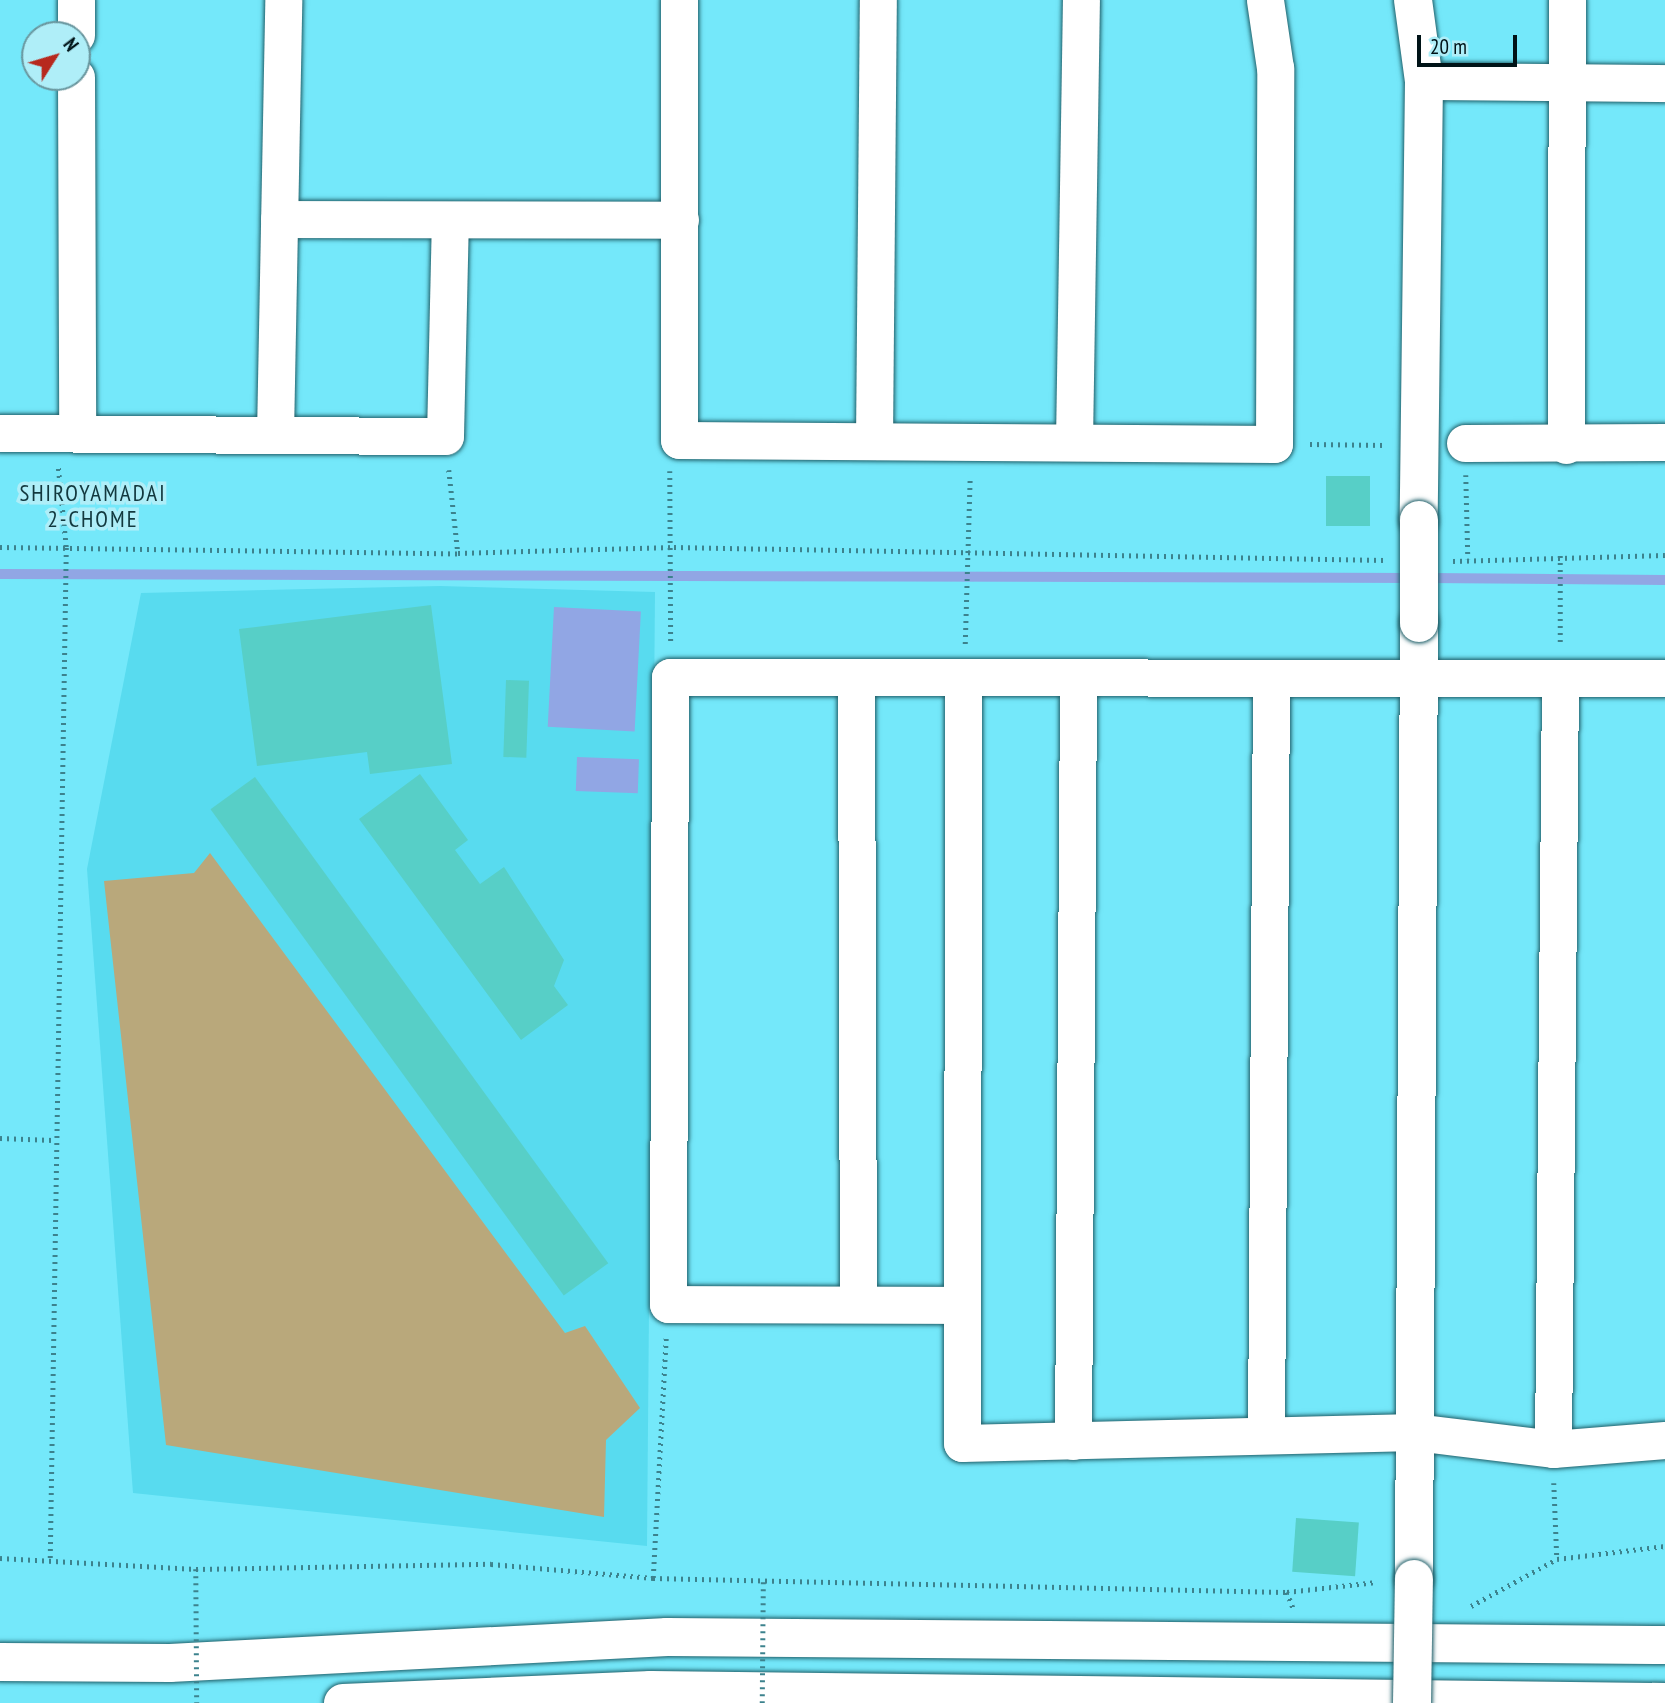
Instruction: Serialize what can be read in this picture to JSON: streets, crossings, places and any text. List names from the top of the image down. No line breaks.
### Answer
{"districts":["SHIROYAMADAI 2-CHOME"],"scale_bar":"20 m","north":"top right"}
